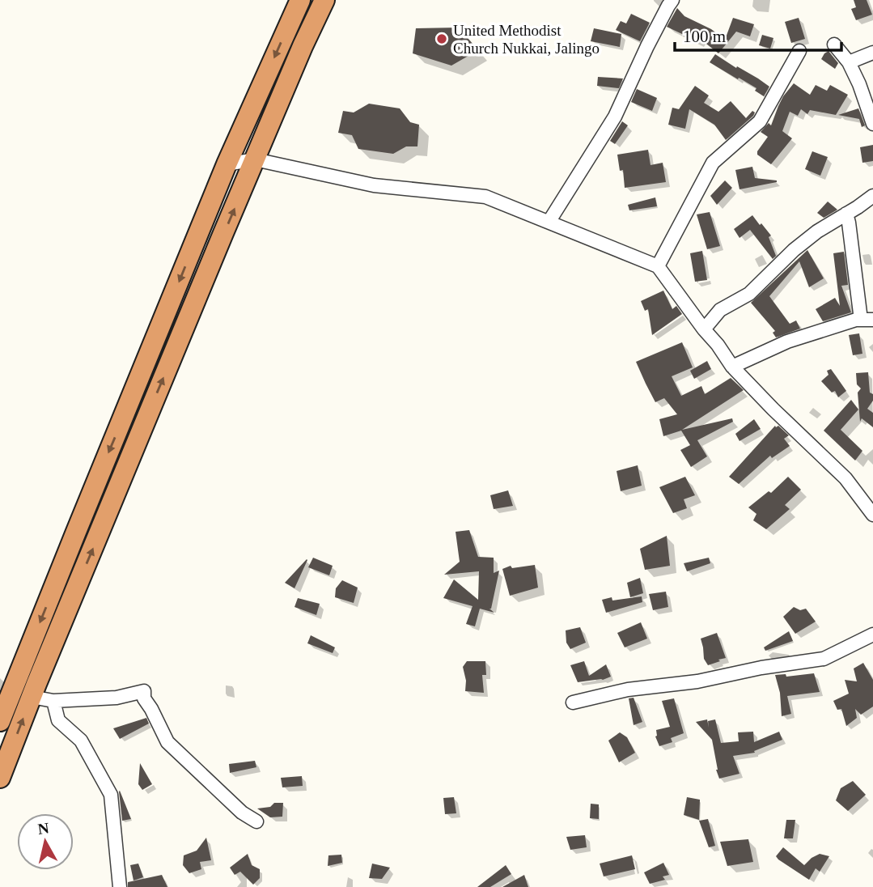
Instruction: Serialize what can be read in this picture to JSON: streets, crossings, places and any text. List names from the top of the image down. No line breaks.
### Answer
{"places":["United Methodist Church Nukkai, Jalingo"],"scale_bar":"100 m","north":"top"}
